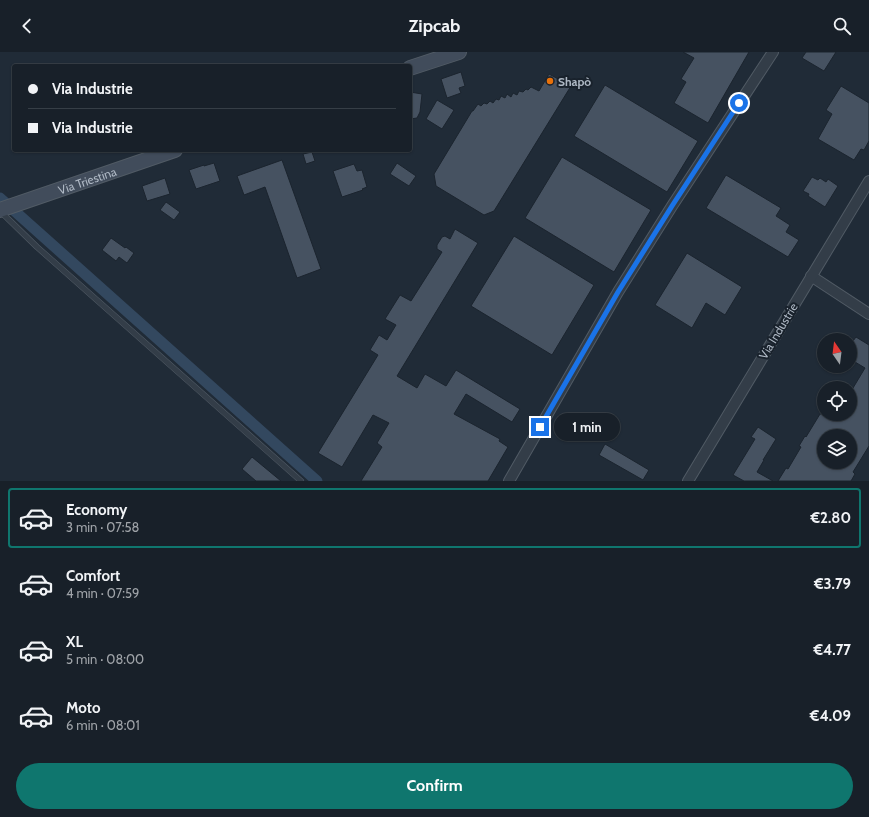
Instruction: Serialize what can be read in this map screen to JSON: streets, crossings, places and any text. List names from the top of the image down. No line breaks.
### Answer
{"streets":{"main road":["Via Triestina"],"street":["Via Industrie"]},"places":["Shapò"],"north":"top","page":{"header":"Zipcab","banner":["Via Industrie","Via Industrie"],"bubble":"1 min","list":[{"name":"Economy","note":"3 min · 07:58","value":"€2.80"},{"name":"Comfort","note":"4 min · 07:59","value":"€3.79"},{"name":"XL","note":"5 min · 08:00","value":"€4.77"},{"name":"Moto","note":"6 min · 08:01","value":"€4.09"}],"buttons":"Confirm"}}
